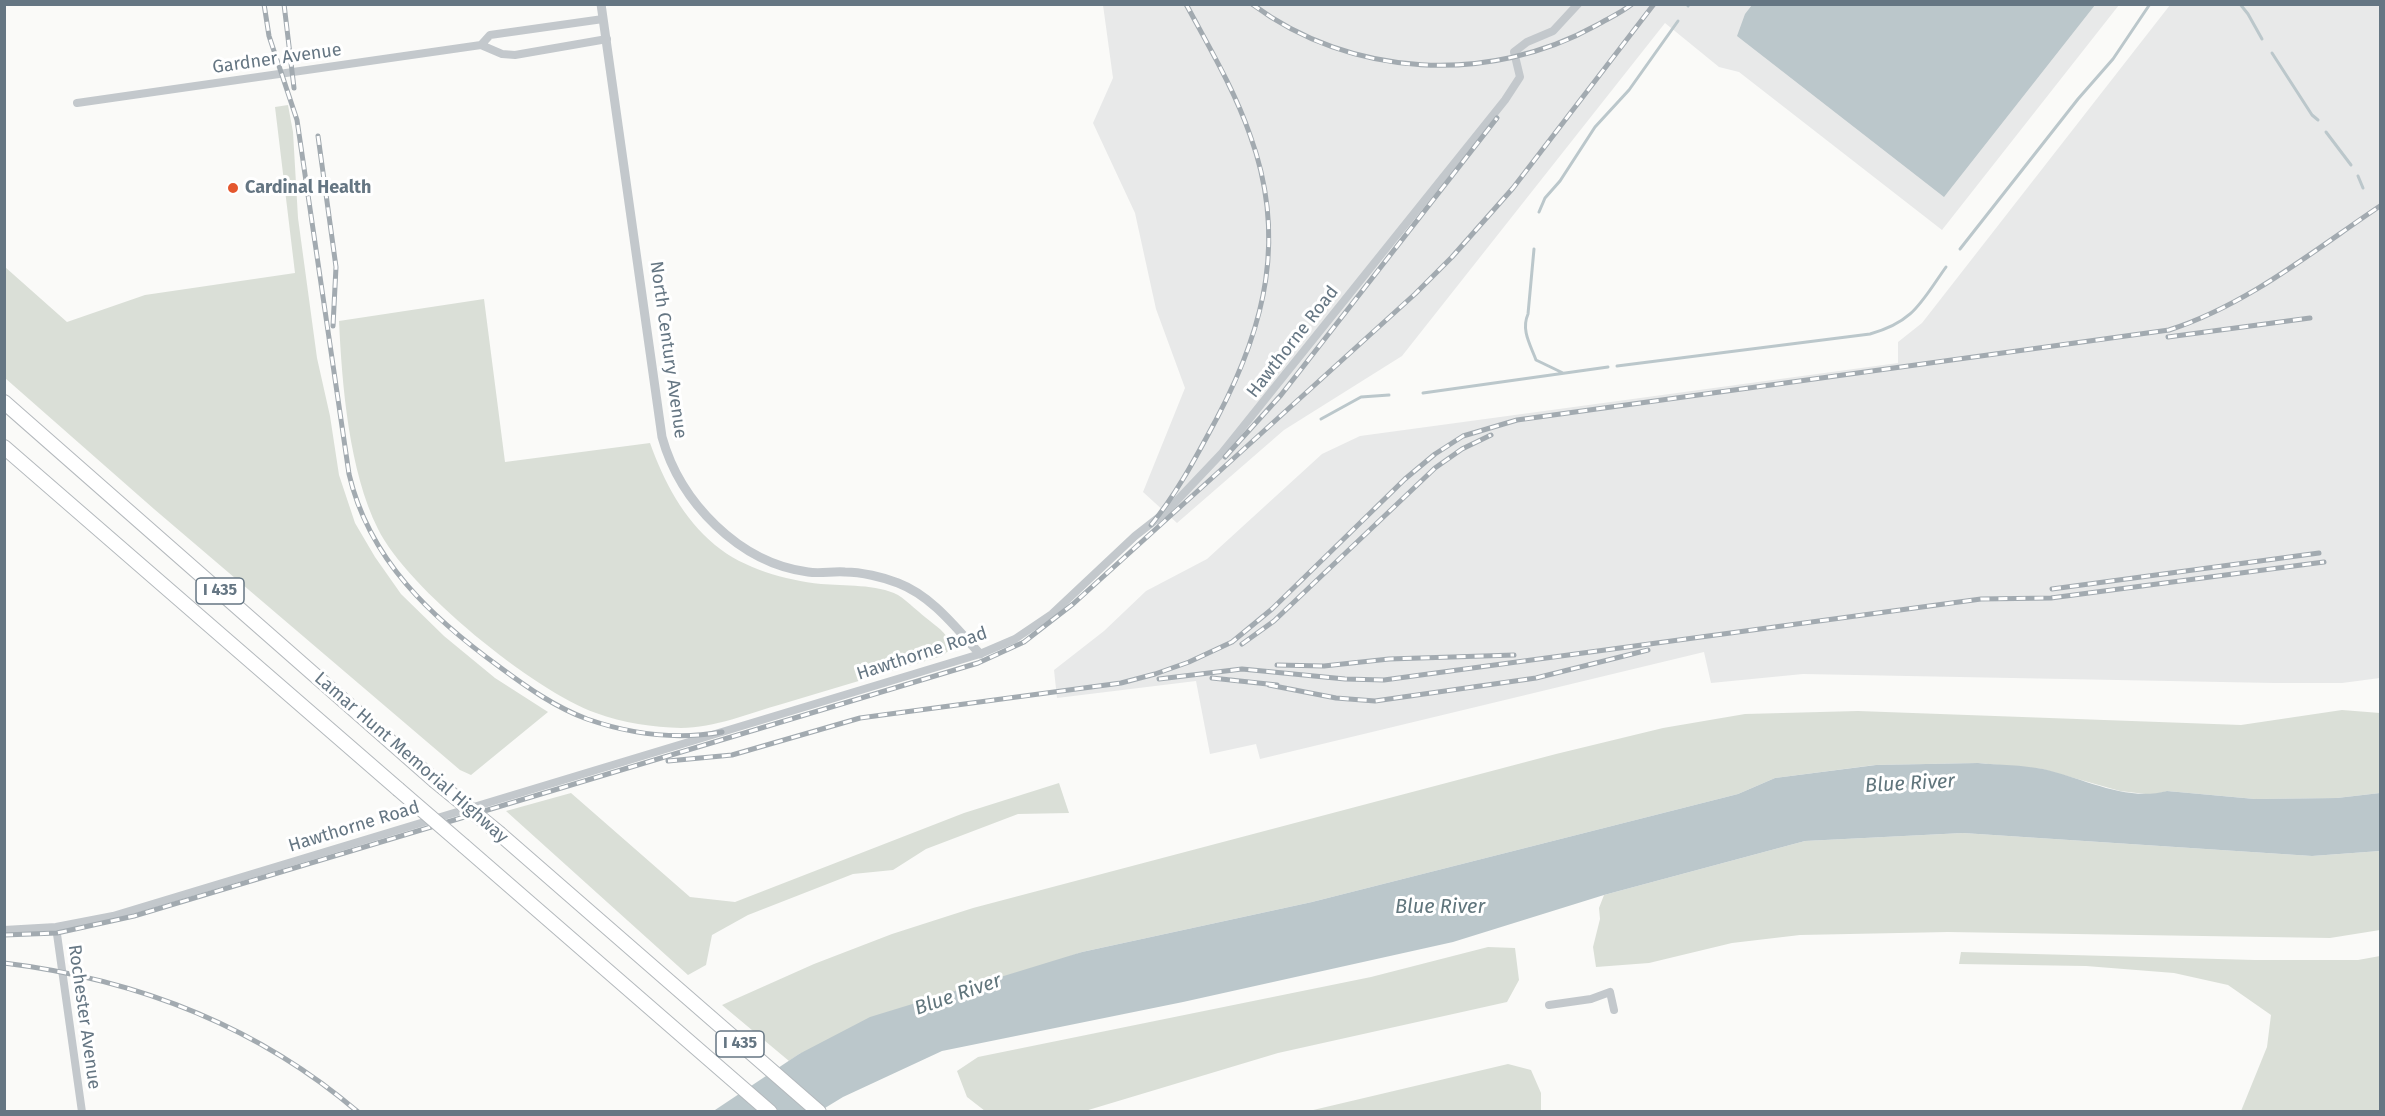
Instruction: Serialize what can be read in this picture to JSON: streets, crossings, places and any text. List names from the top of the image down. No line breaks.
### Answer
{"streets":{"highway":["I 435","Lamar Hunt Memorial Highway"],"street":["Gardner Avenue","Hawthorne Road","North Century Avenue","Rochester Avenue"]},"crossings":[["Gardner Avenue","North Century Avenue"],["Hawthorne Road","North Century Avenue"],["Hawthorne Road","Rochester Avenue"]],"water":["Blue River"],"places":["Cardinal Health"]}
